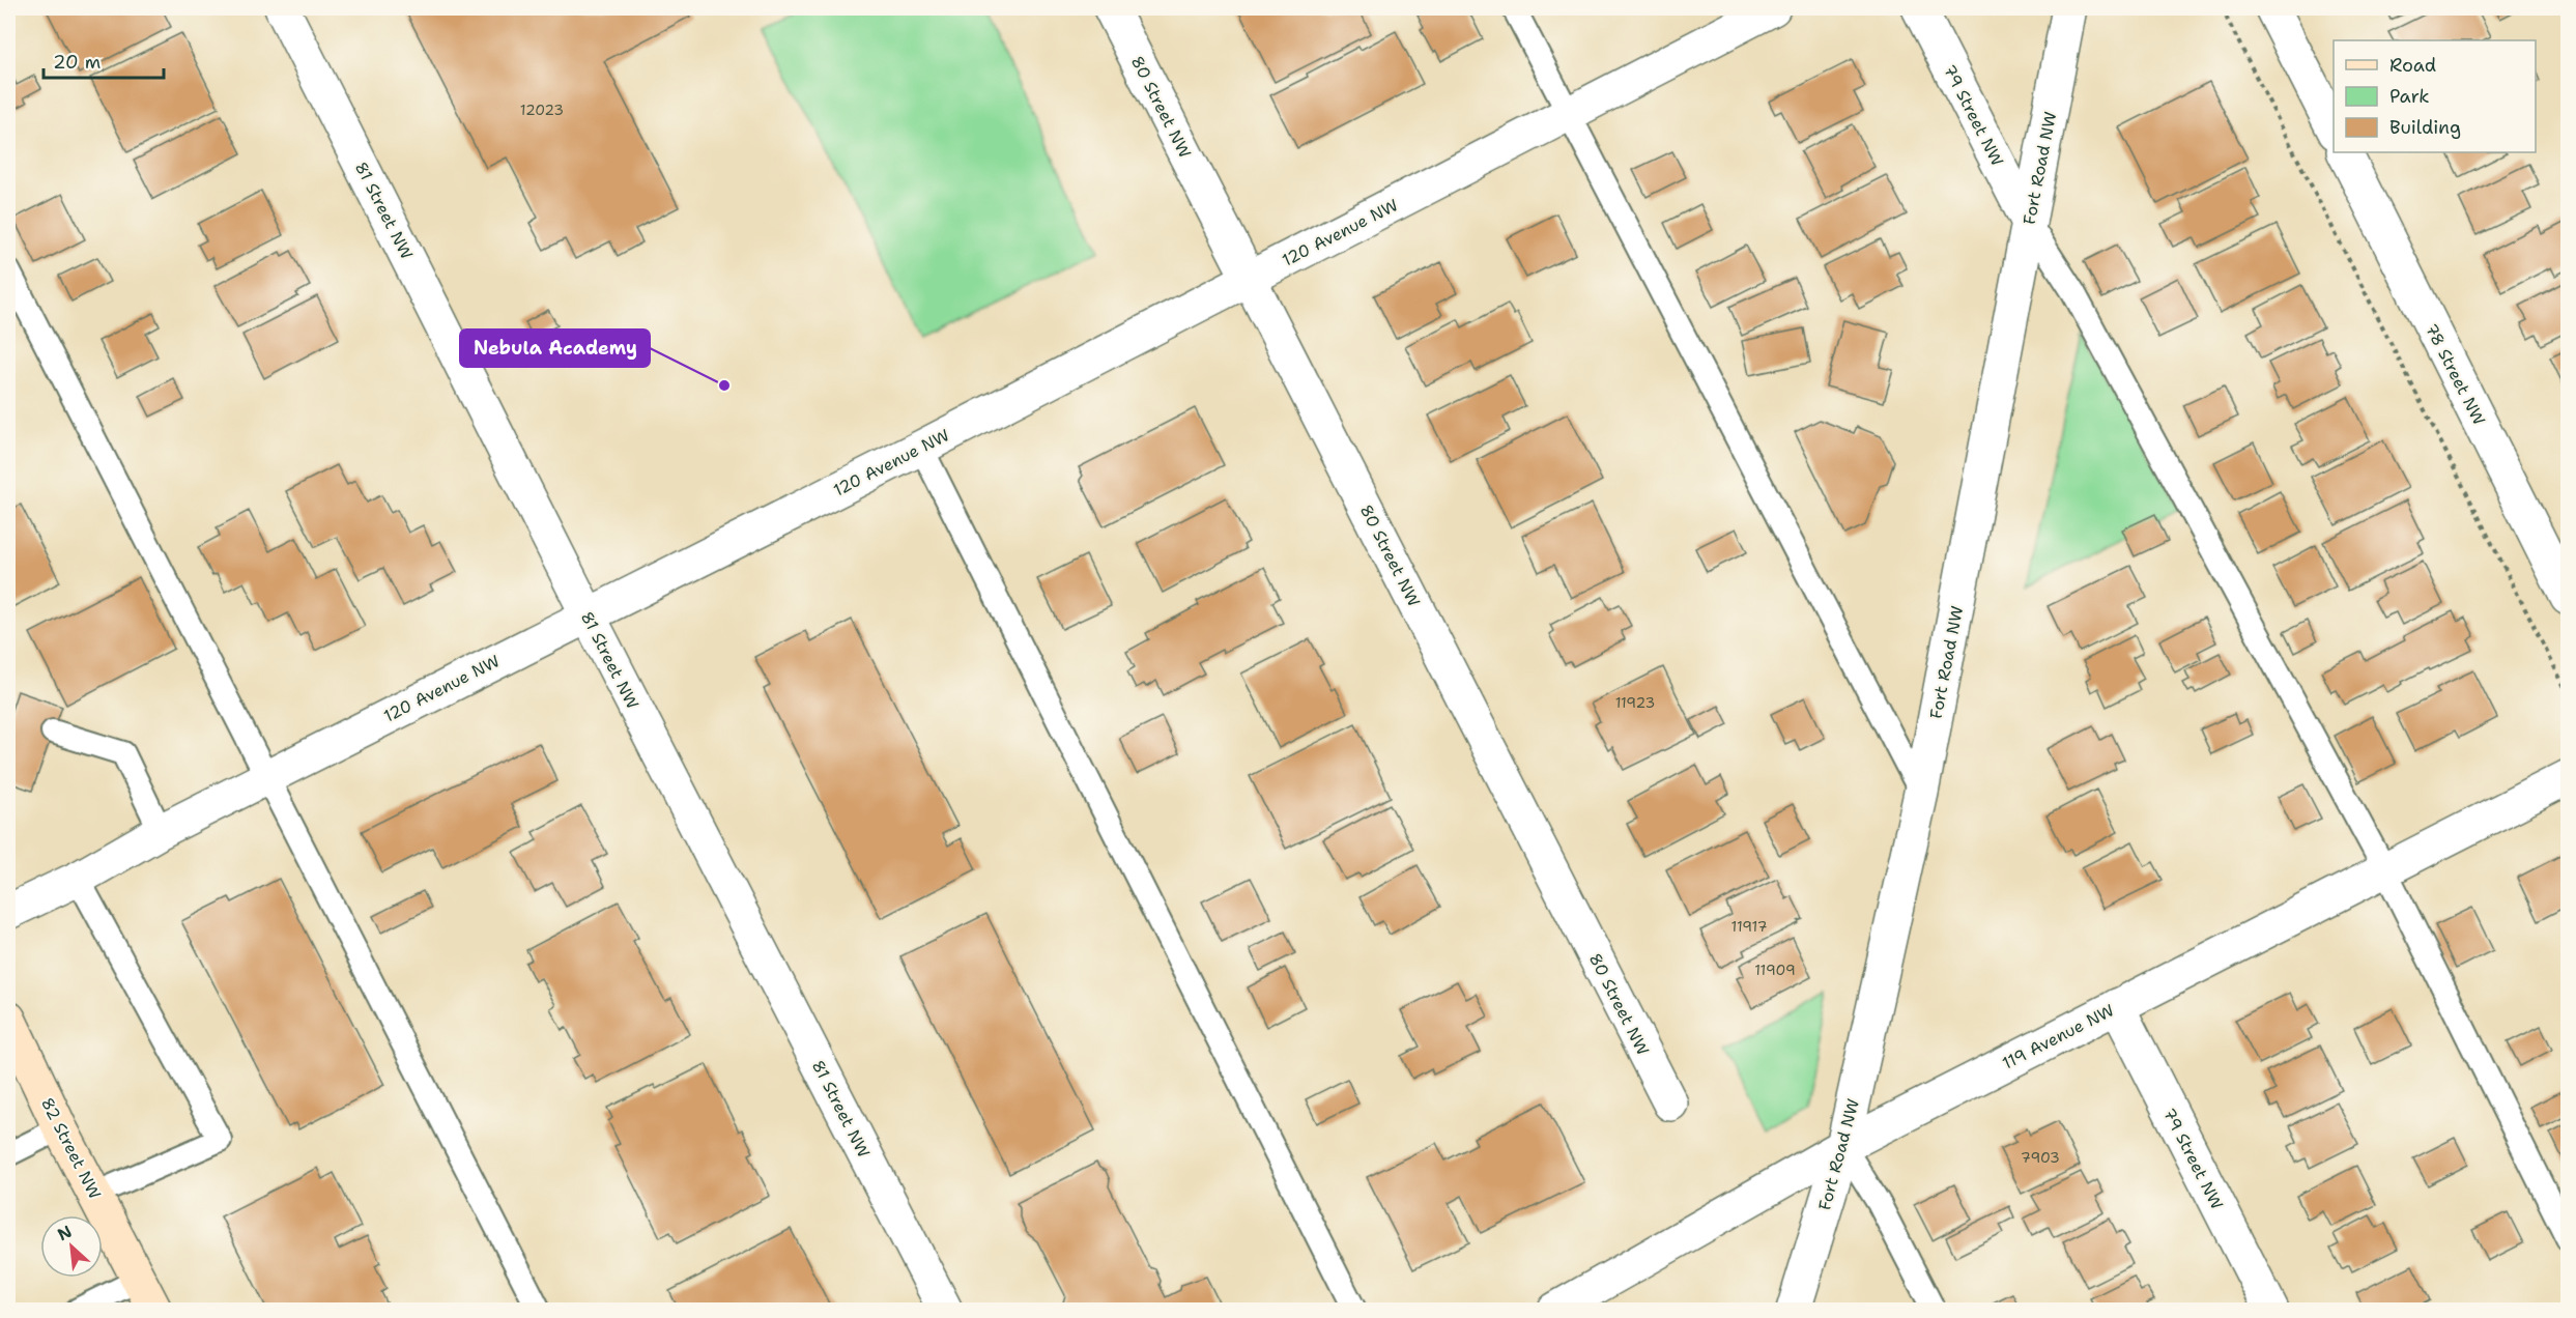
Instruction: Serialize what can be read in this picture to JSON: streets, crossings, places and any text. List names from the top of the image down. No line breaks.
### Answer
{"streets":{"main road":["82 Street NW"],"street":["80 Street NW","79 Street NW","Fort Road NW","81 Street NW","120 Avenue NW","78 Street NW","119 Avenue NW"]},"crossings":[["80 Street NW","120 Avenue NW"],["79 Street NW","Fort Road NW"],["79 Street NW","119 Avenue NW"],["Fort Road NW","119 Avenue NW"],["81 Street NW","120 Avenue NW"]],"places":["Nebula Academy"],"house_numbers":["12023","11923","11917","11909","7903"],"legend":["Road","Park","Building"],"scale_bar":"20 m","north":"top left"}
